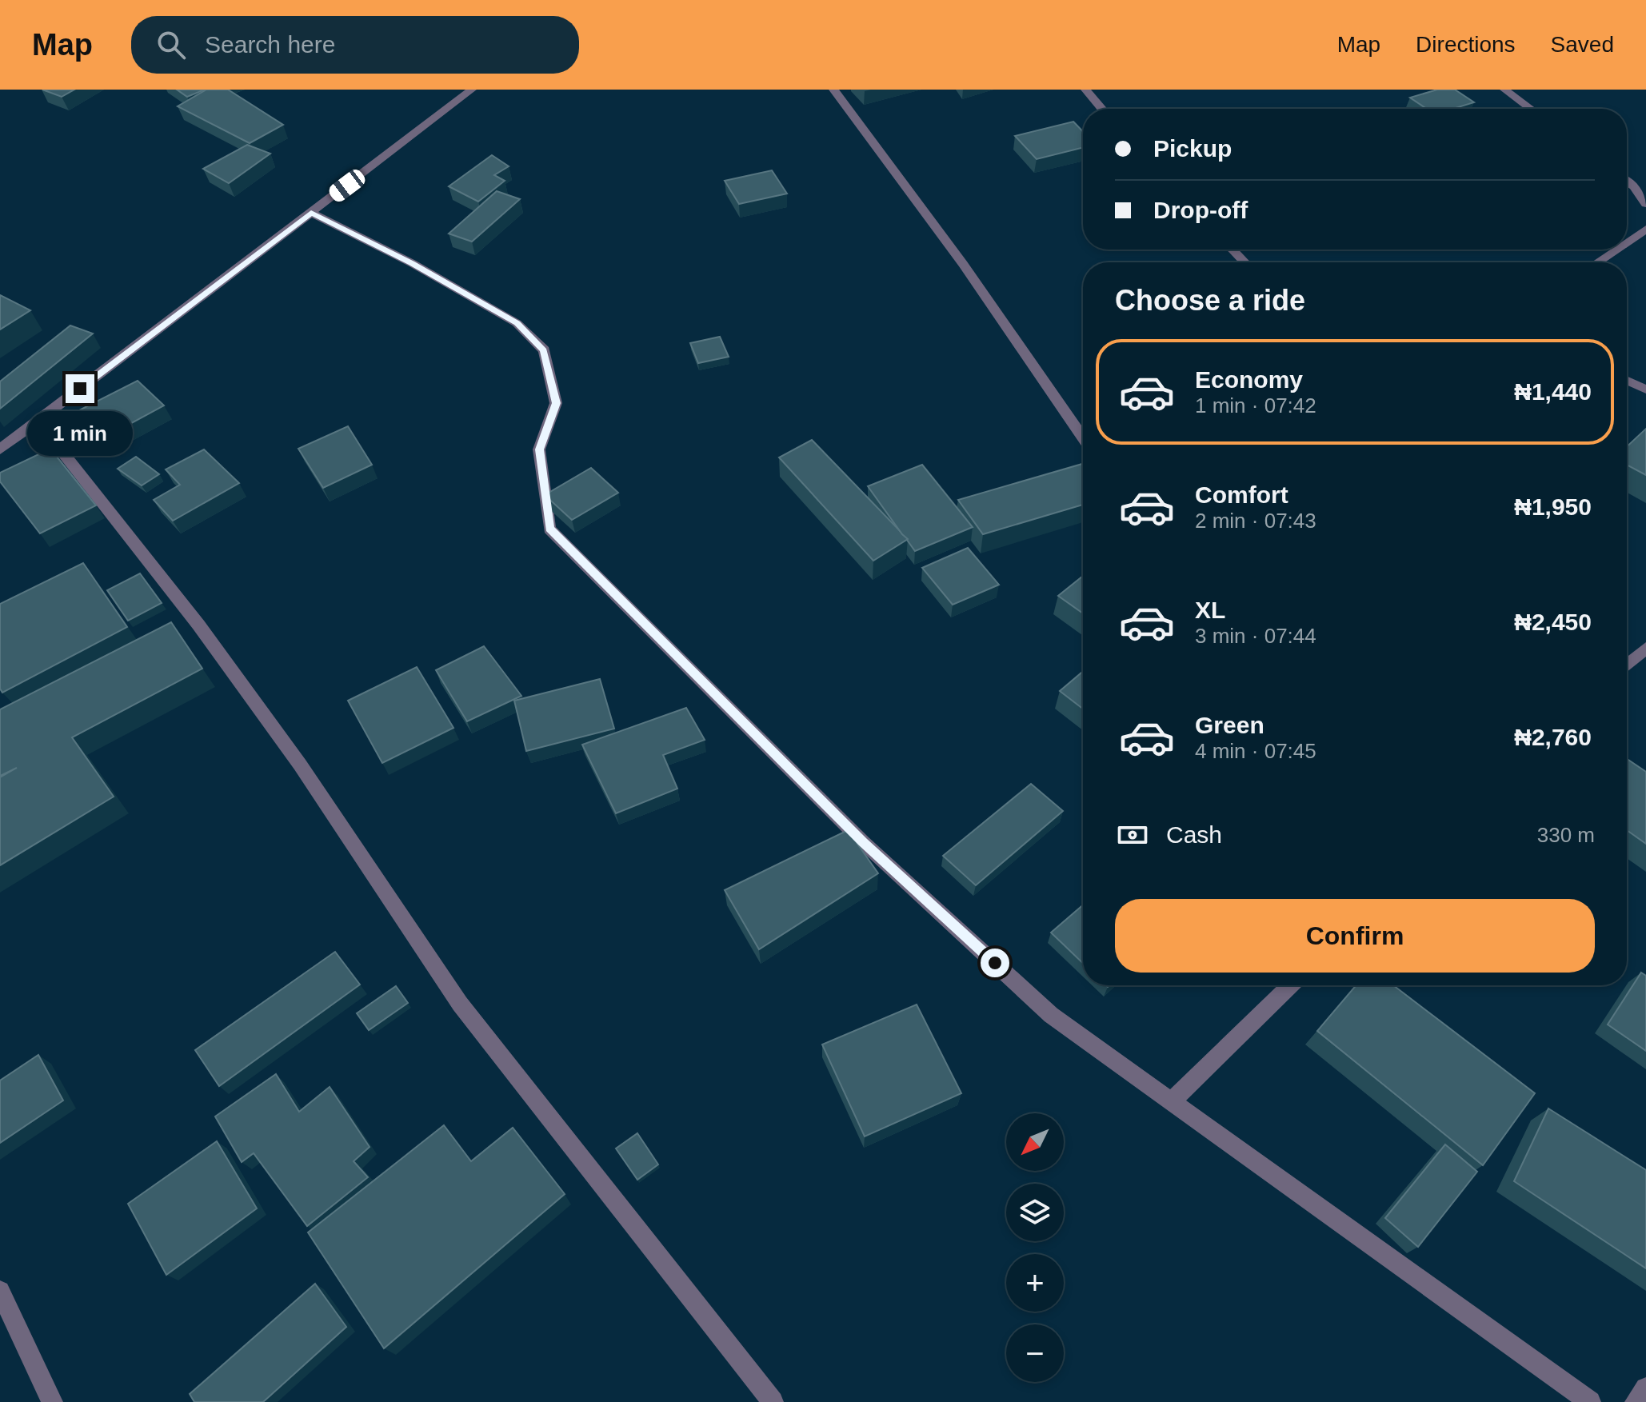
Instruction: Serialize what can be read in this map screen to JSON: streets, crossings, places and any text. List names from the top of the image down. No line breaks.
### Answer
{"north":"bottom left","page":{"header":"Map","search":"Search here","nav":["Map","Directions","Saved"],"banner":["Pickup","Drop-off"],"heading":"Choose a ride","list":[{"name":"Economy","note":"1 min · 07:42","value":"₦1,440"},{"name":"Comfort","note":"2 min · 07:43","value":"₦1,950"},{"name":"XL","note":"3 min · 07:44","value":"₦2,450"},{"name":"Green","note":"4 min · 07:45","value":"₦2,760"}],"bubble":"1 min","pay":["Cash","330 m"],"buttons":"Confirm","map_buttons":["+","−"]}}
